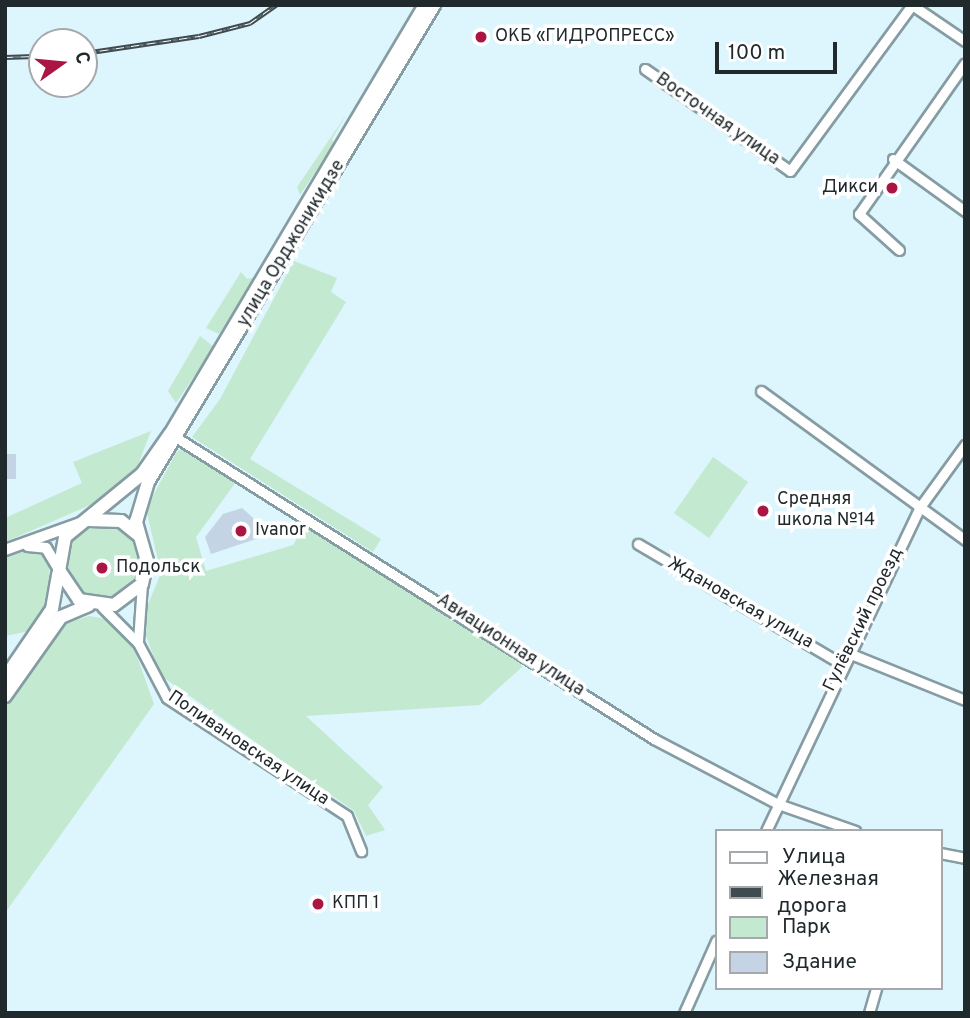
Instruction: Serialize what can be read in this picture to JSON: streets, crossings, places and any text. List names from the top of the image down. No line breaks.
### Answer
{"streets":{"main road":["улица Орджоникидзе"],"street":["Восточная улица","Ждановская улица","Гулёвский проезд","Авиационная улица","Поливановская улица"]},"crossings":[["улица Орджоникидзе","Авиационная улица"],["Ждановская улица","Гулёвский проезд"],["Гулёвский проезд","Авиационная улица"]],"places":["ОКБ «ГИДРОПРЕСС»","Дикси","Средняя школа №14","Ivanor","Подольск","КПП 1"],"legend":["Улица","Железная дорога","Парк","Здание"],"scale_bar":"100 m","north":"right"}
